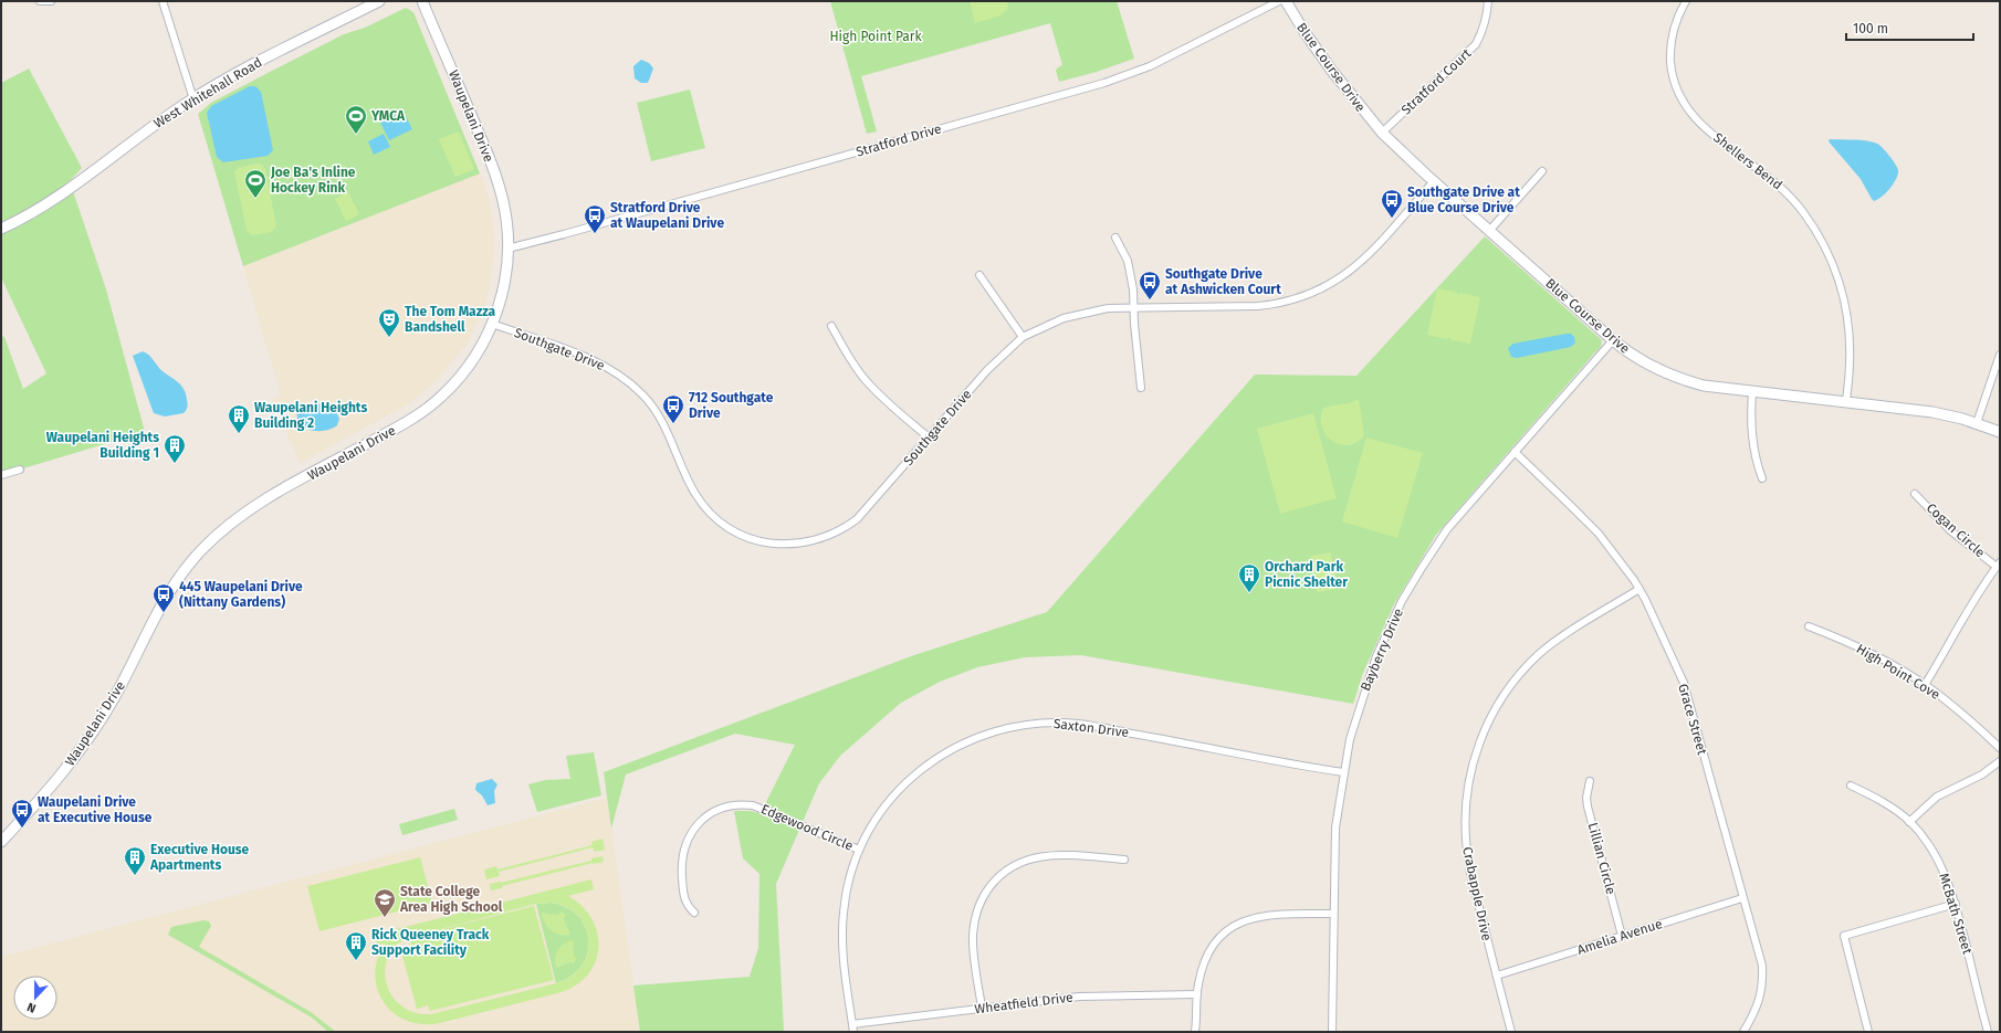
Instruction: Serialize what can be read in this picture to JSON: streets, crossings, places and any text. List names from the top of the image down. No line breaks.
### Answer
{"streets":{"main road":["Blue Course Drive","West Whitehall Road","Waupelani Drive"],"street":["Stratford Court","Stratford Drive","Shellers Bend","Southgate Drive","Cogan Circle","Bayberry Drive","High Point Cove","Grace Street","Saxton Drive","Edgewood Circle","Lillian Circle","Crabapple Drive","McBath Street","Amelia Avenue","Wheatfield Drive"]},"crossings":[["Blue Course Drive","Stratford Court"],["Blue Course Drive","Shellers Bend"],["Blue Course Drive","Southgate Drive"],["Blue Course Drive","Bayberry Drive"],["Waupelani Drive","Stratford Drive"],["Waupelani Drive","Southgate Drive"],["Bayberry Drive","Grace Street"],["Bayberry Drive","Saxton Drive"],["Grace Street","Crabapple Drive"],["Grace Street","Amelia Avenue"],["Saxton Drive","Edgewood Circle"],["Saxton Drive","Wheatfield Drive"],["Lillian Circle","Amelia Avenue"],["Crabapple Drive","Amelia Avenue"]],"parks":["High Point Park"],"places":{"sports":["YMCA","Joe Ba's Inline Hockey Rink"],"bus stop":["Southgate Drive at Blue Course Drive","Stratford Drive at Waupelani Drive","Southgate Drive at Ashwicken Court","712 Southgate Drive","445 Waupelani Drive (Nittany Gardens)","Waupelani Drive at Executive House"],"theatre":["The Tom Mazza Bandshell"],"building":["Waupelani Heights Building 2","Waupelani Heights Building 1","Orchard Park Picnic Shelter","Executive House Apartments","Rick Queeney Track Support Facility"],"school or university":["State College Area High School"]},"scale_bar":"100 m","north":"bottom"}
